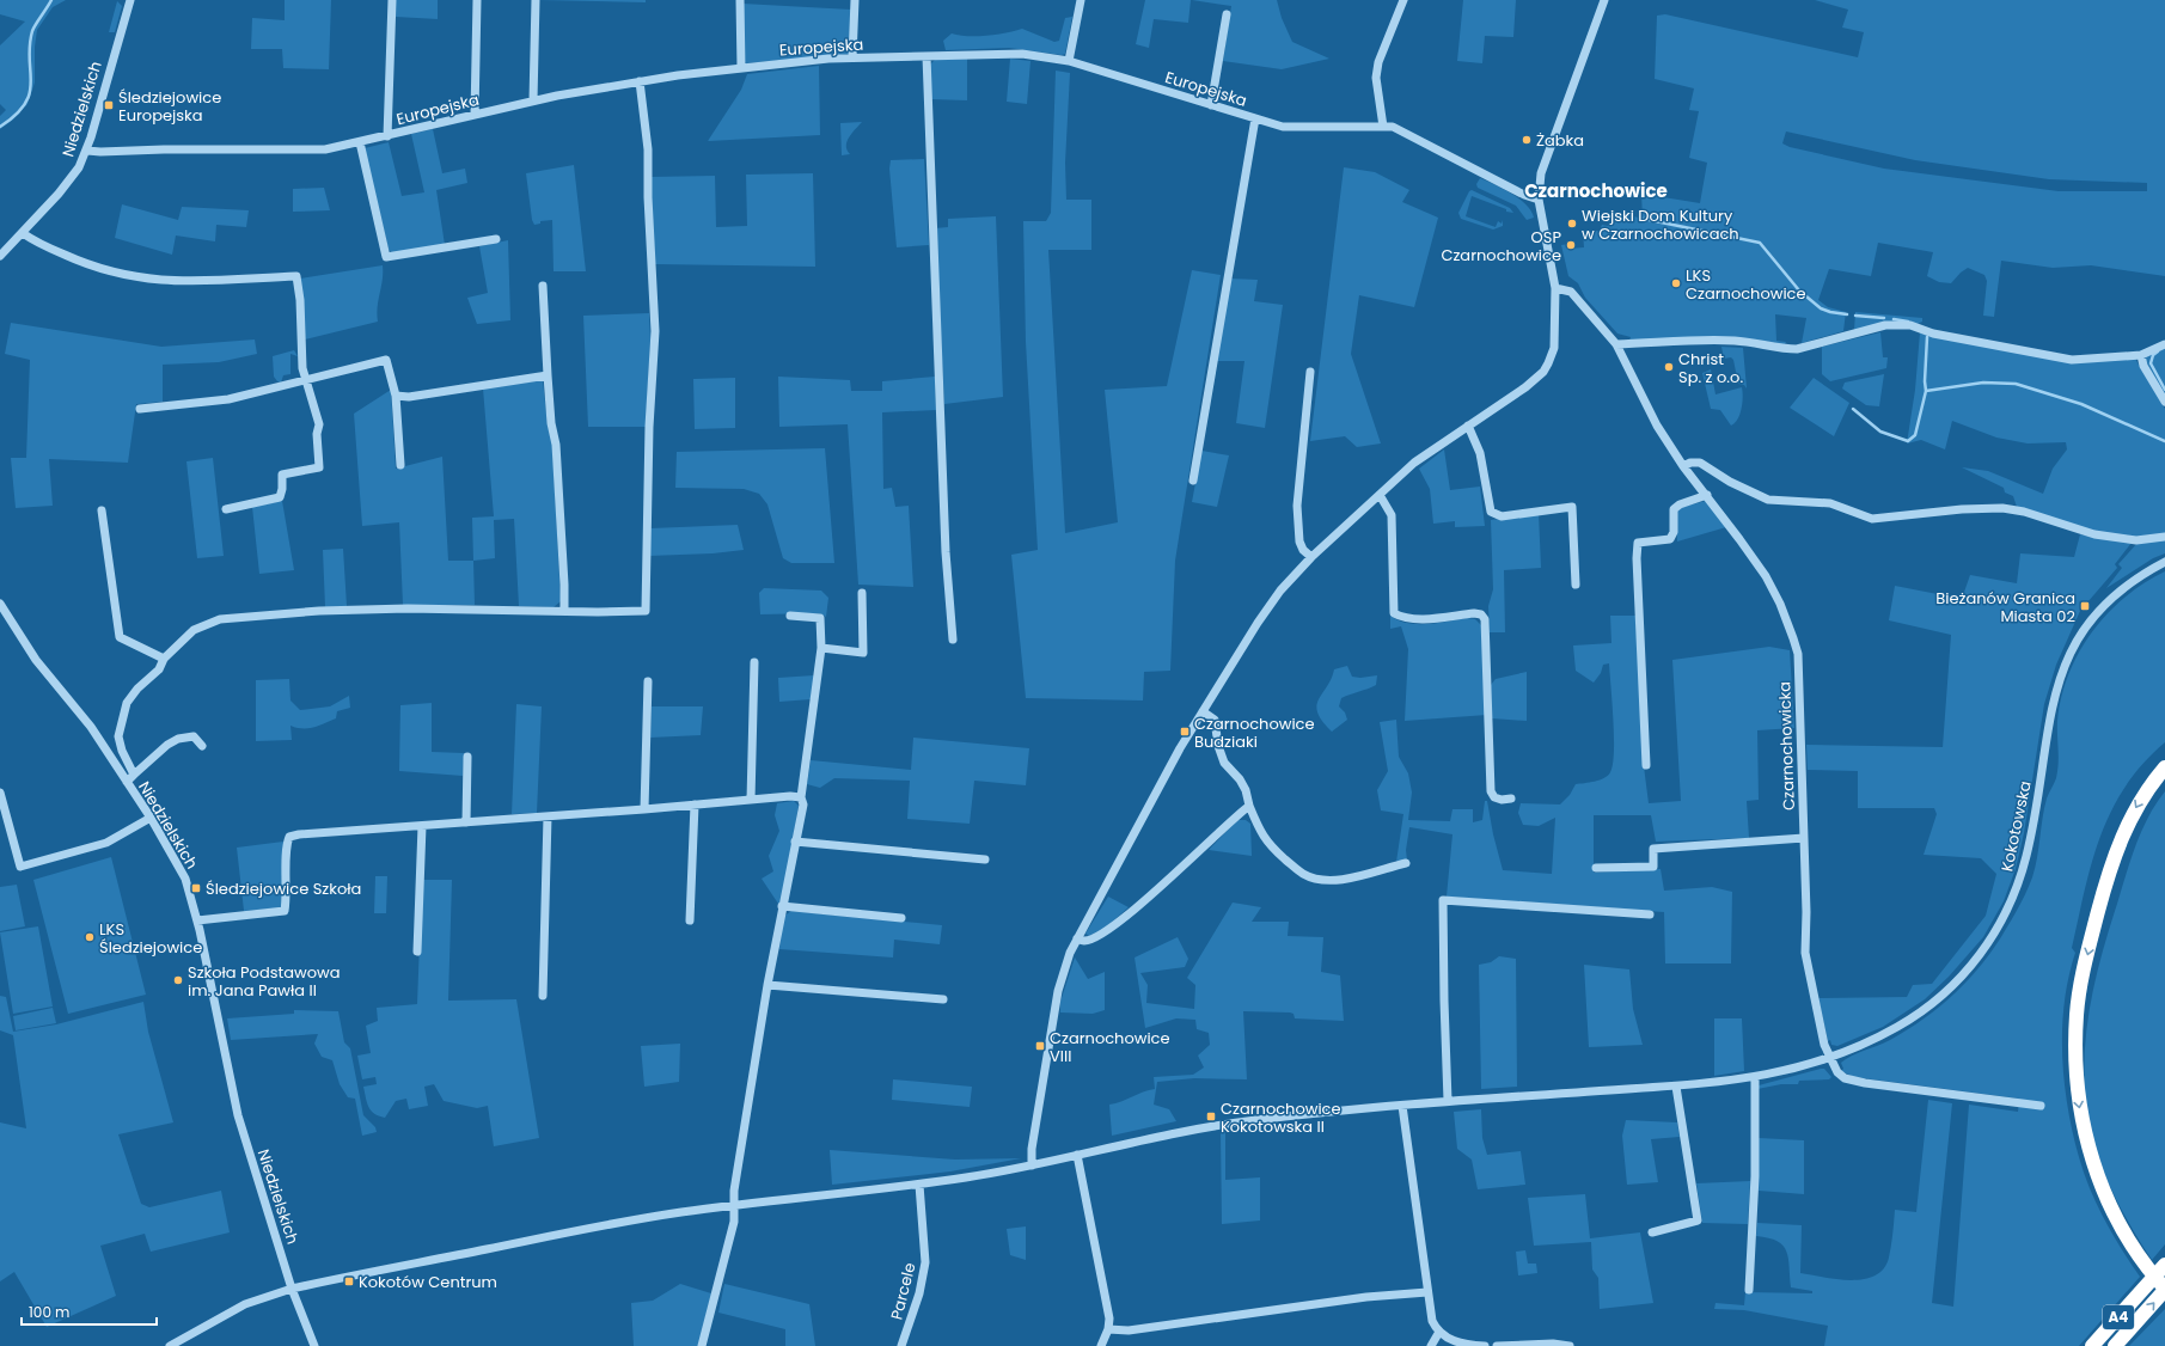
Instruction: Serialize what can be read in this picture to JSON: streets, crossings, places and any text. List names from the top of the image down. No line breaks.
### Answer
{"streets":{"highway":["A4"],"street":["Europejska","Niedzielskich","Czarnochowicka","Kokotowska","Parcele"]},"crossings":[["Europejska","Niedzielskich"],["Niedzielskich","Kokotowska"],["Czarnochowicka","Kokotowska"],["Kokotowska","Parcele"]],"districts":["Czarnochowice"],"places":{"transit":["Śledziejowice Europejska","Bieżanów Granica Miasta 02","Czarnochowice Budziaki","Śledziejowice Szkoła","Czarnochowice VIII","Czarnochowice Kokotowska II","Kokotów Centrum"],"other":["Żabka","Wiejski Dom Kultury w Czarnochowicach","OSP Czarnochowice","LKS Czarnochowice","Christ Sp. z o.o.","LKS Śledziejowice","Szkoła Podstawowa im. Jana Pawła II"]},"scale_bar":"100 m"}
